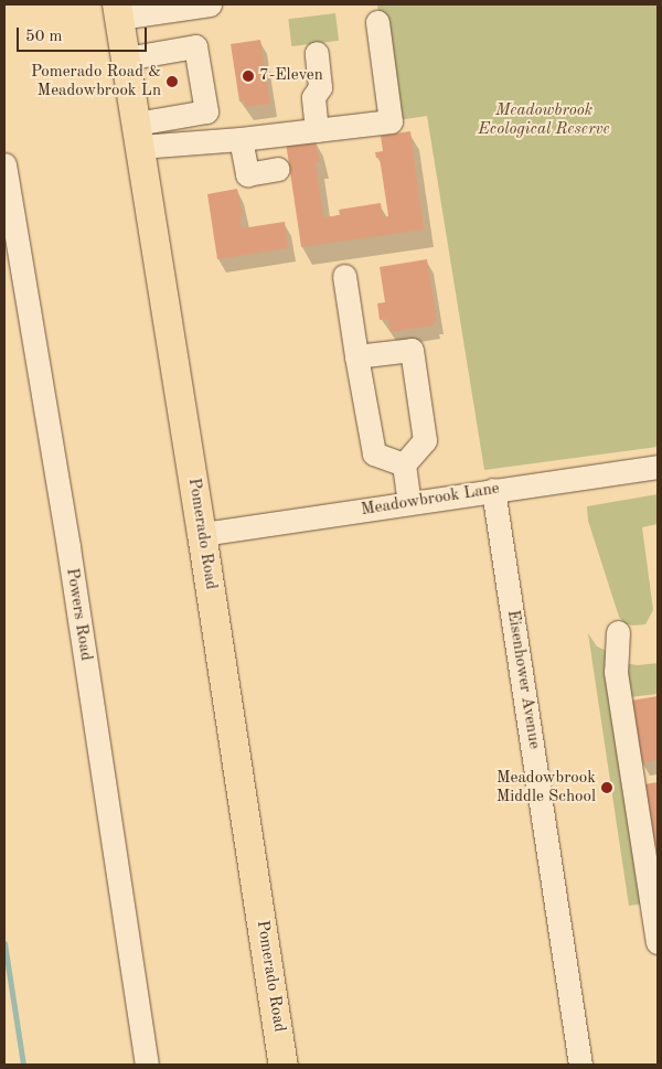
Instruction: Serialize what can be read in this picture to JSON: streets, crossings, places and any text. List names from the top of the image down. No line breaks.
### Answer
{"streets":{"main road":["Pomerado Road"],"street":["Meadowbrook Lane","Powers Road","Eisenhower Avenue"]},"crossings":[["Meadowbrook Lane","Pomerado Road"],["Meadowbrook Lane","Eisenhower Avenue"]],"parks":["Meadowbrook Ecological Reserve"],"places":["7-Eleven","Pomerado Road & Meadowbrook Ln","Meadowbrook Middle School"],"scale_bar":"50 m"}
